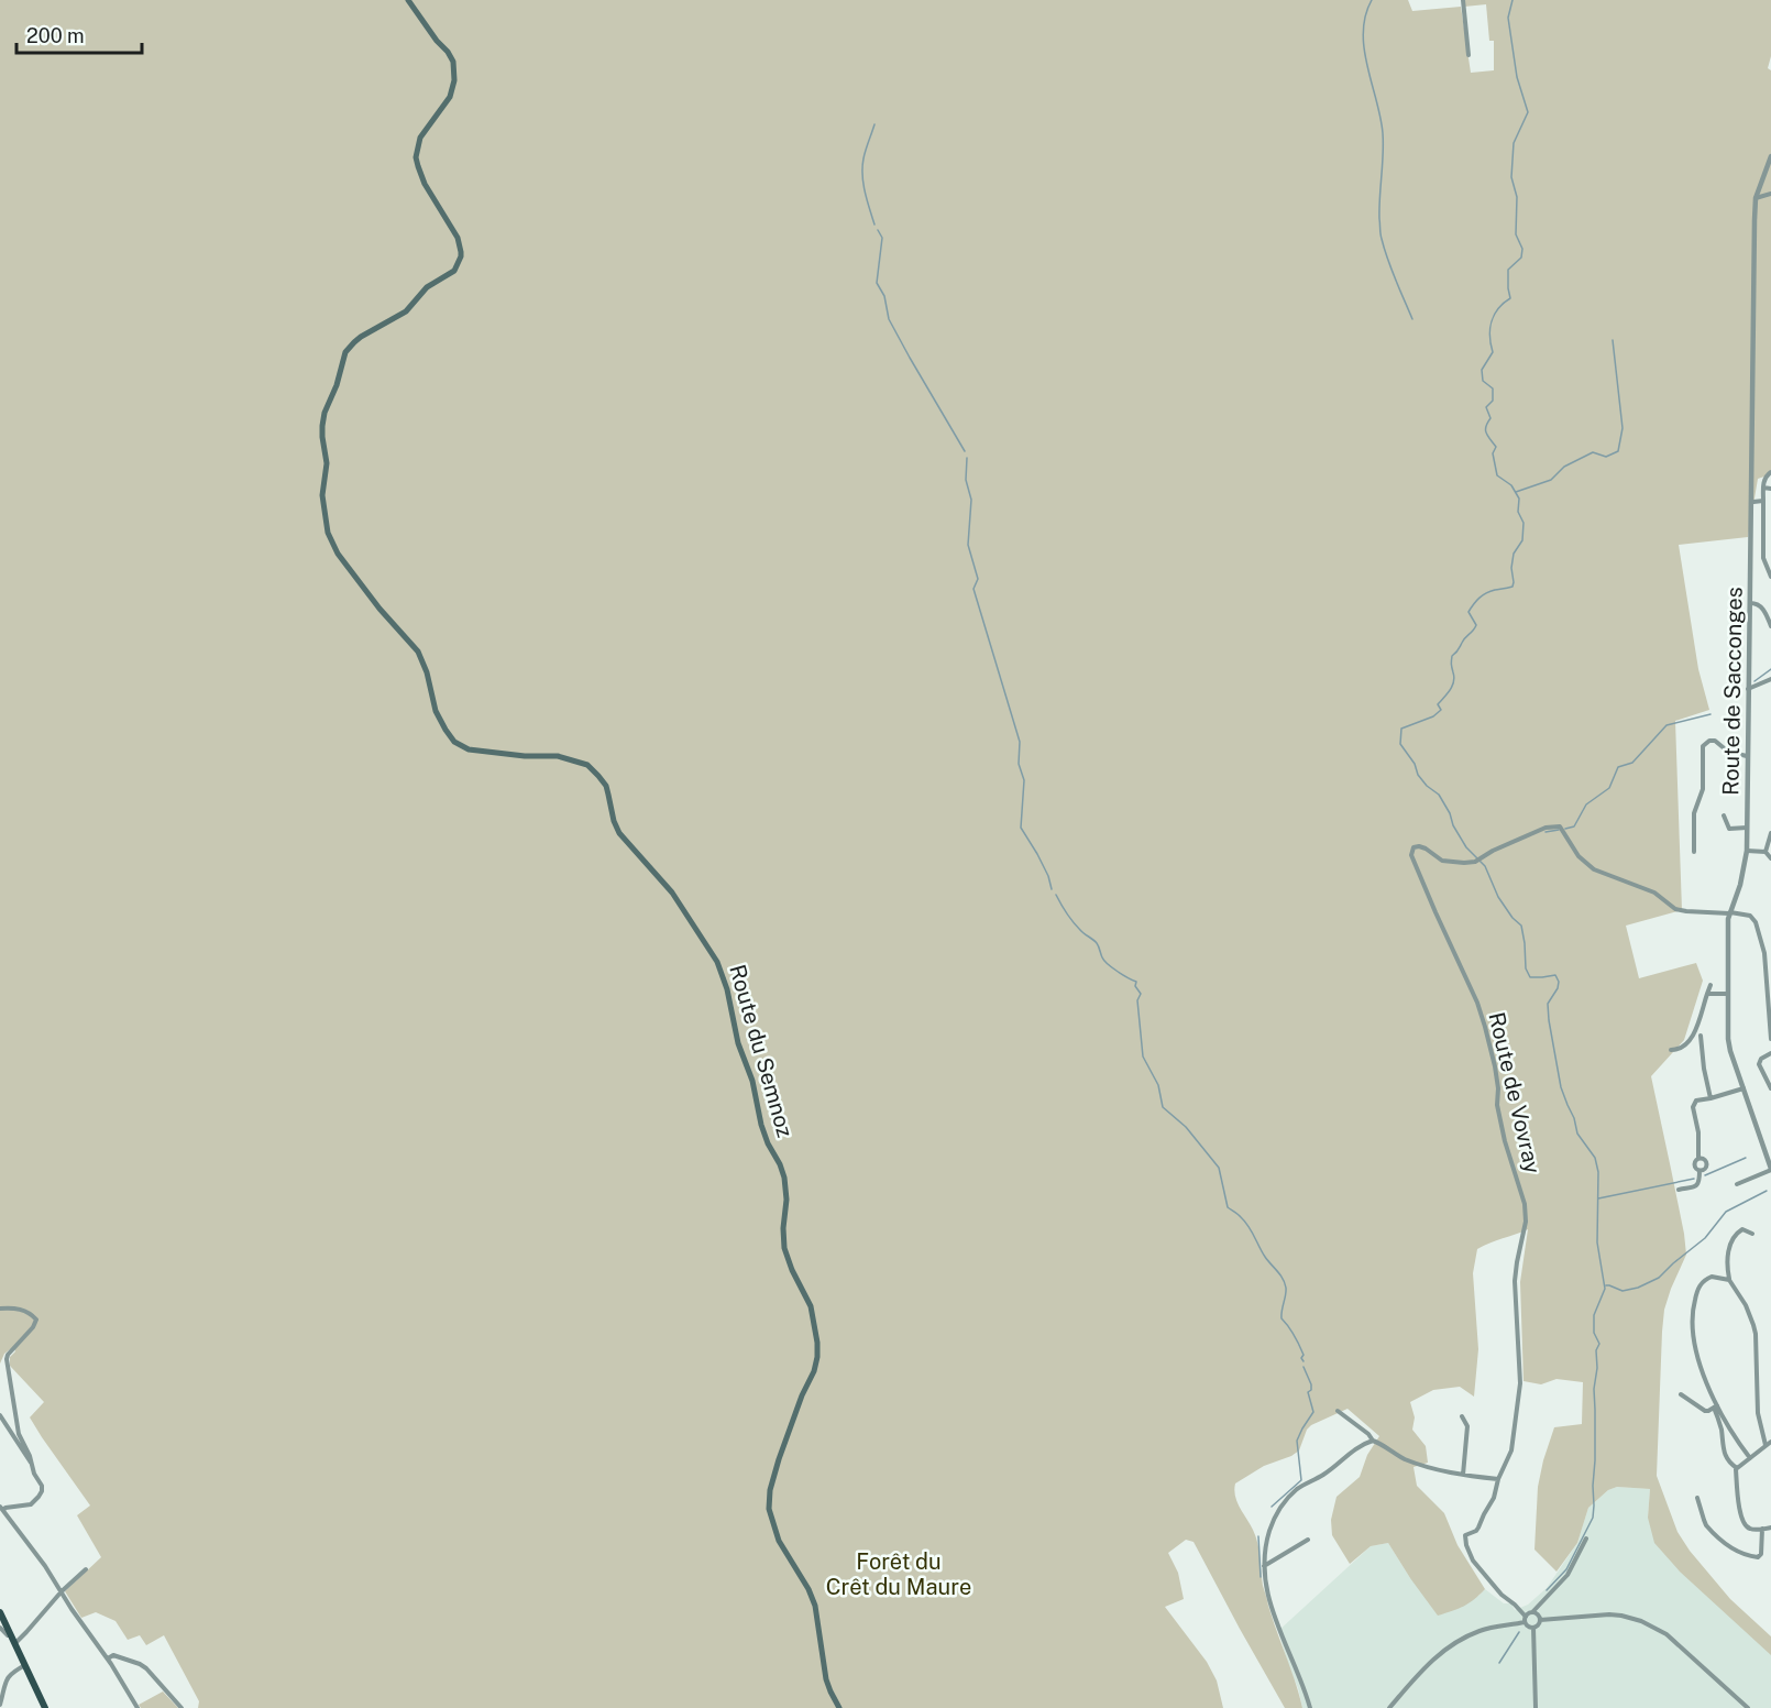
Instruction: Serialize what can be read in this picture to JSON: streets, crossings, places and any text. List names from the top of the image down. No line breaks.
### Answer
{"streets":{"main road":["Route du Semnoz"],"street":["Route de Sacconges","Route de Vovray"]},"crossings":[["Route de Sacconges","Route de Vovray"]],"parks":["Forêt du Crêt du Maure"],"scale_bar":"200 m"}
